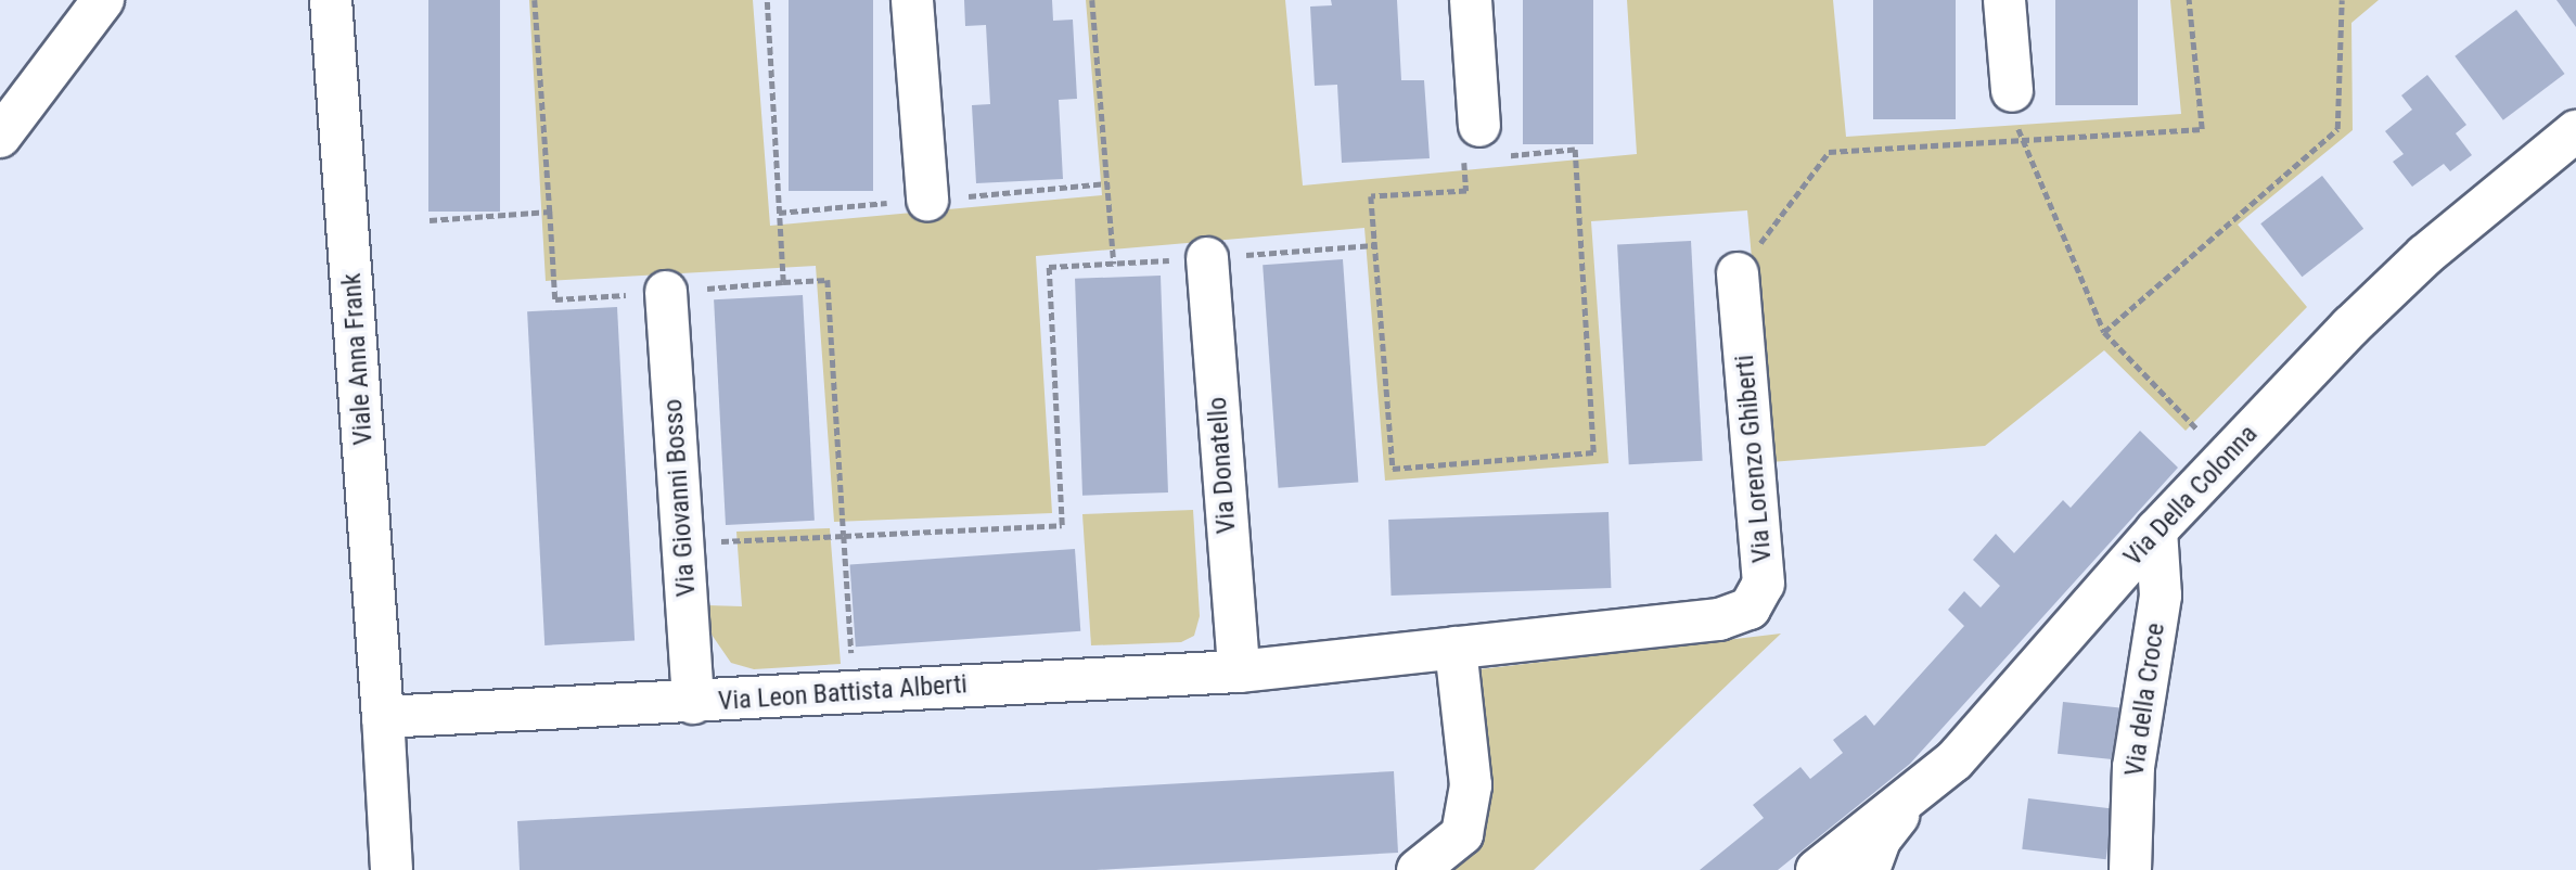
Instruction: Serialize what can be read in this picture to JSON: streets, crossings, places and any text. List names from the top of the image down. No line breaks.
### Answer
{"streets":{"street":["Viale Anna Frank","Via Lorenzo Ghiberti","Via Donatello","Via Della Colonna","Via Giovanni Bosso","Via Leon Battista Alberti","Via della Croce"]},"crossings":[["Viale Anna Frank","Via Leon Battista Alberti"],["Via Lorenzo Ghiberti","Via Leon Battista Alberti"],["Via Donatello","Via Leon Battista Alberti"],["Via Della Colonna","Via della Croce"],["Via Giovanni Bosso","Via Leon Battista Alberti"]]}
